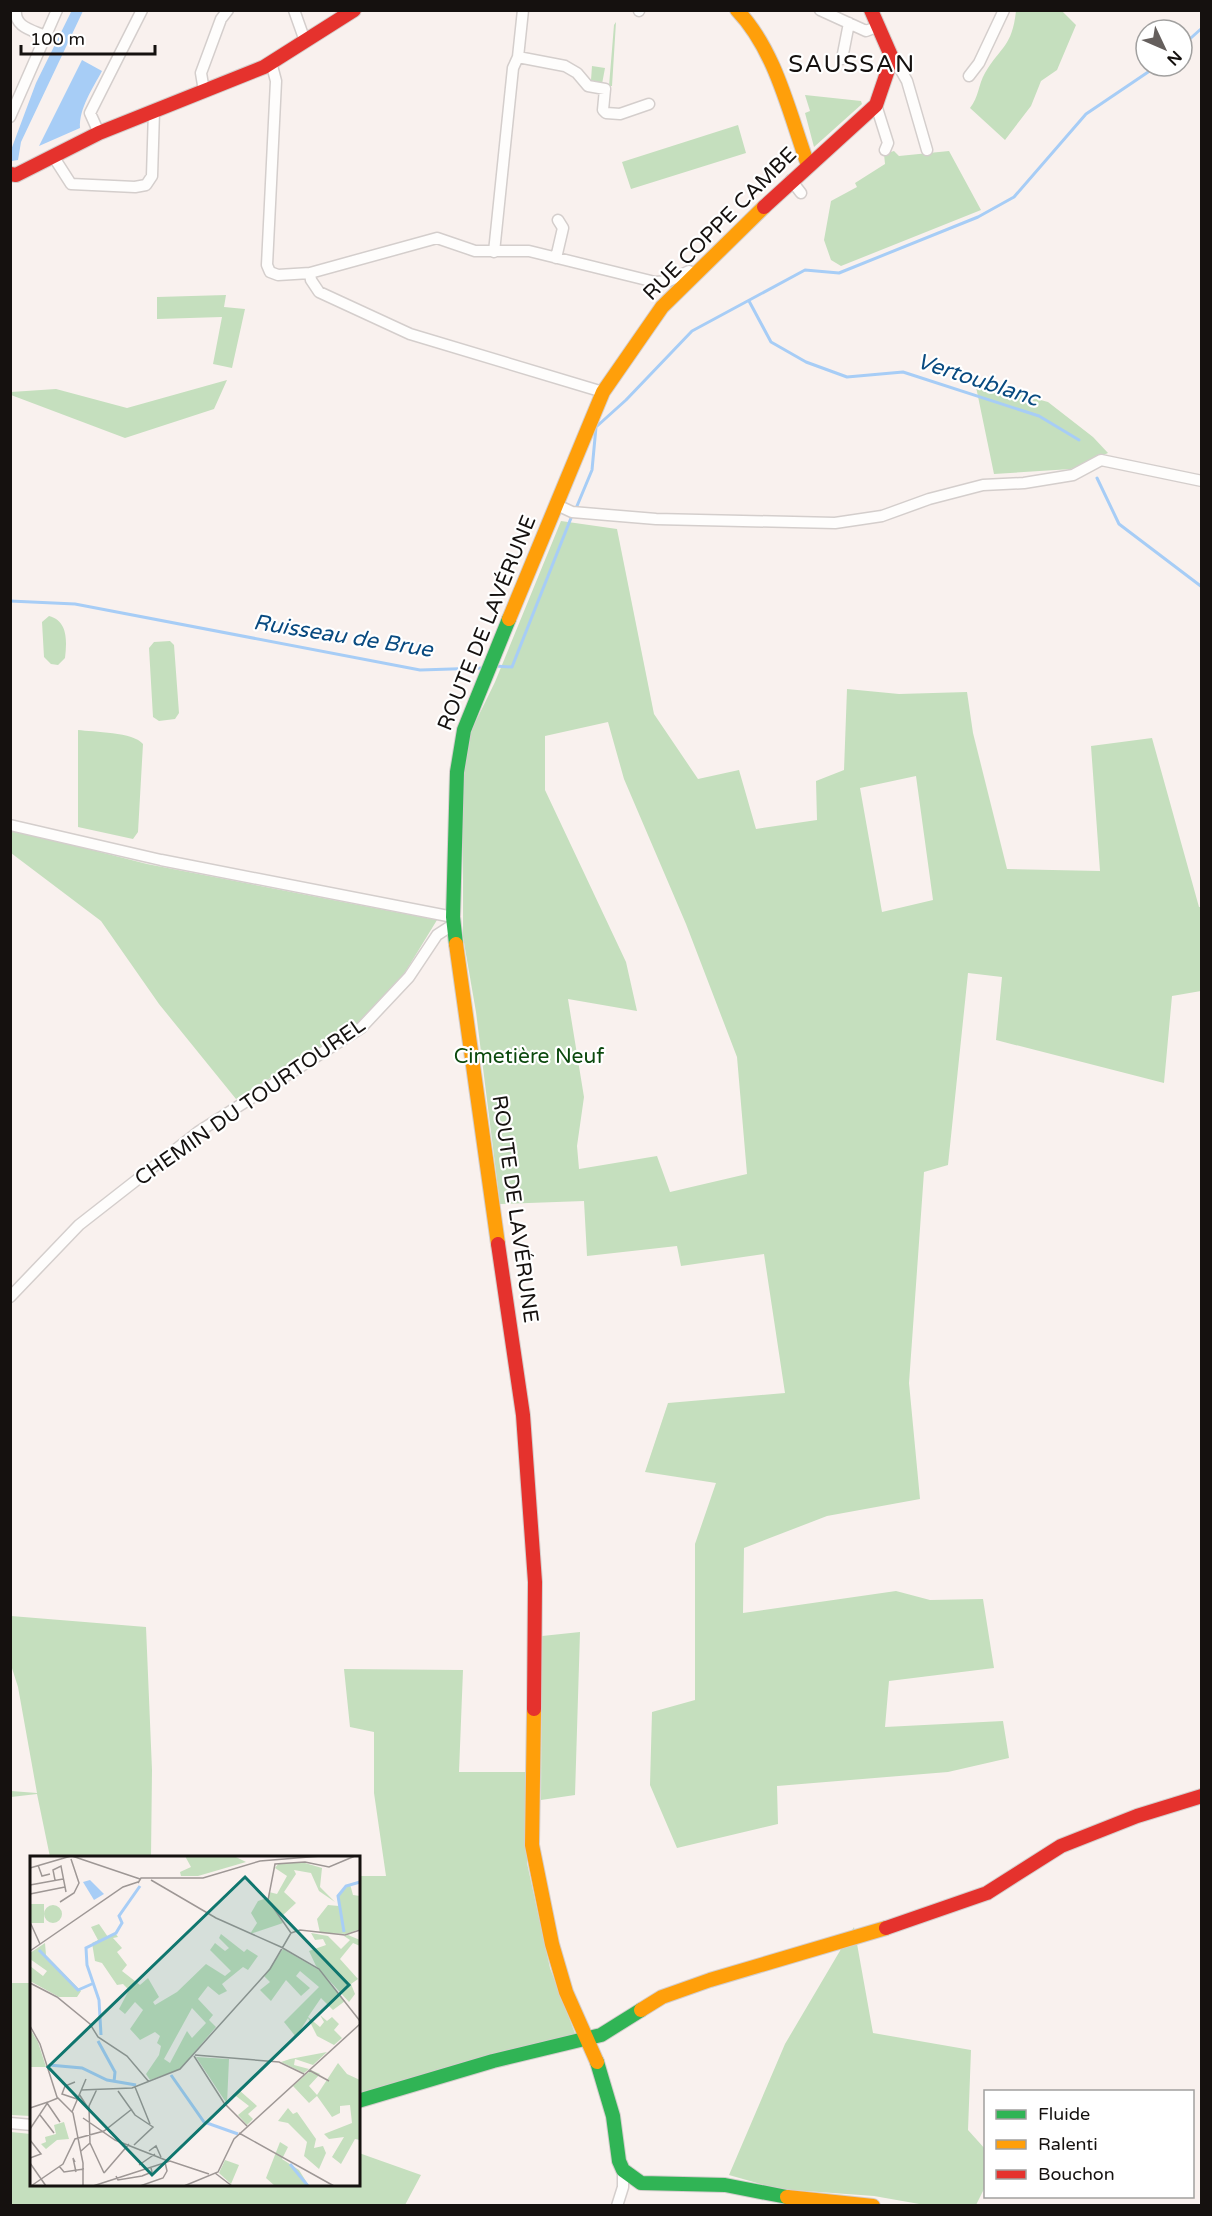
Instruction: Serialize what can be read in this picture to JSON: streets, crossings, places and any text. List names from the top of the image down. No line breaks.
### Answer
{"streets":{"street":["RUE COPPE CAMBE","ROUTE DE LAVÉRUNE","CHEMIN DU TOURTOUREL"]},"crossings":[["RUE COPPE CAMBE","ROUTE DE LAVÉRUNE"],["ROUTE DE LAVÉRUNE","CHEMIN DU TOURTOUREL"]],"districts":["SAUSSAN"],"water":["Vertoublanc","Ruisseau de Brue"],"parks":["Cimetière Neuf"],"legend":["Fluide","Ralenti","Bouchon"],"scale_bar":"100 m","north":"bottom right"}
